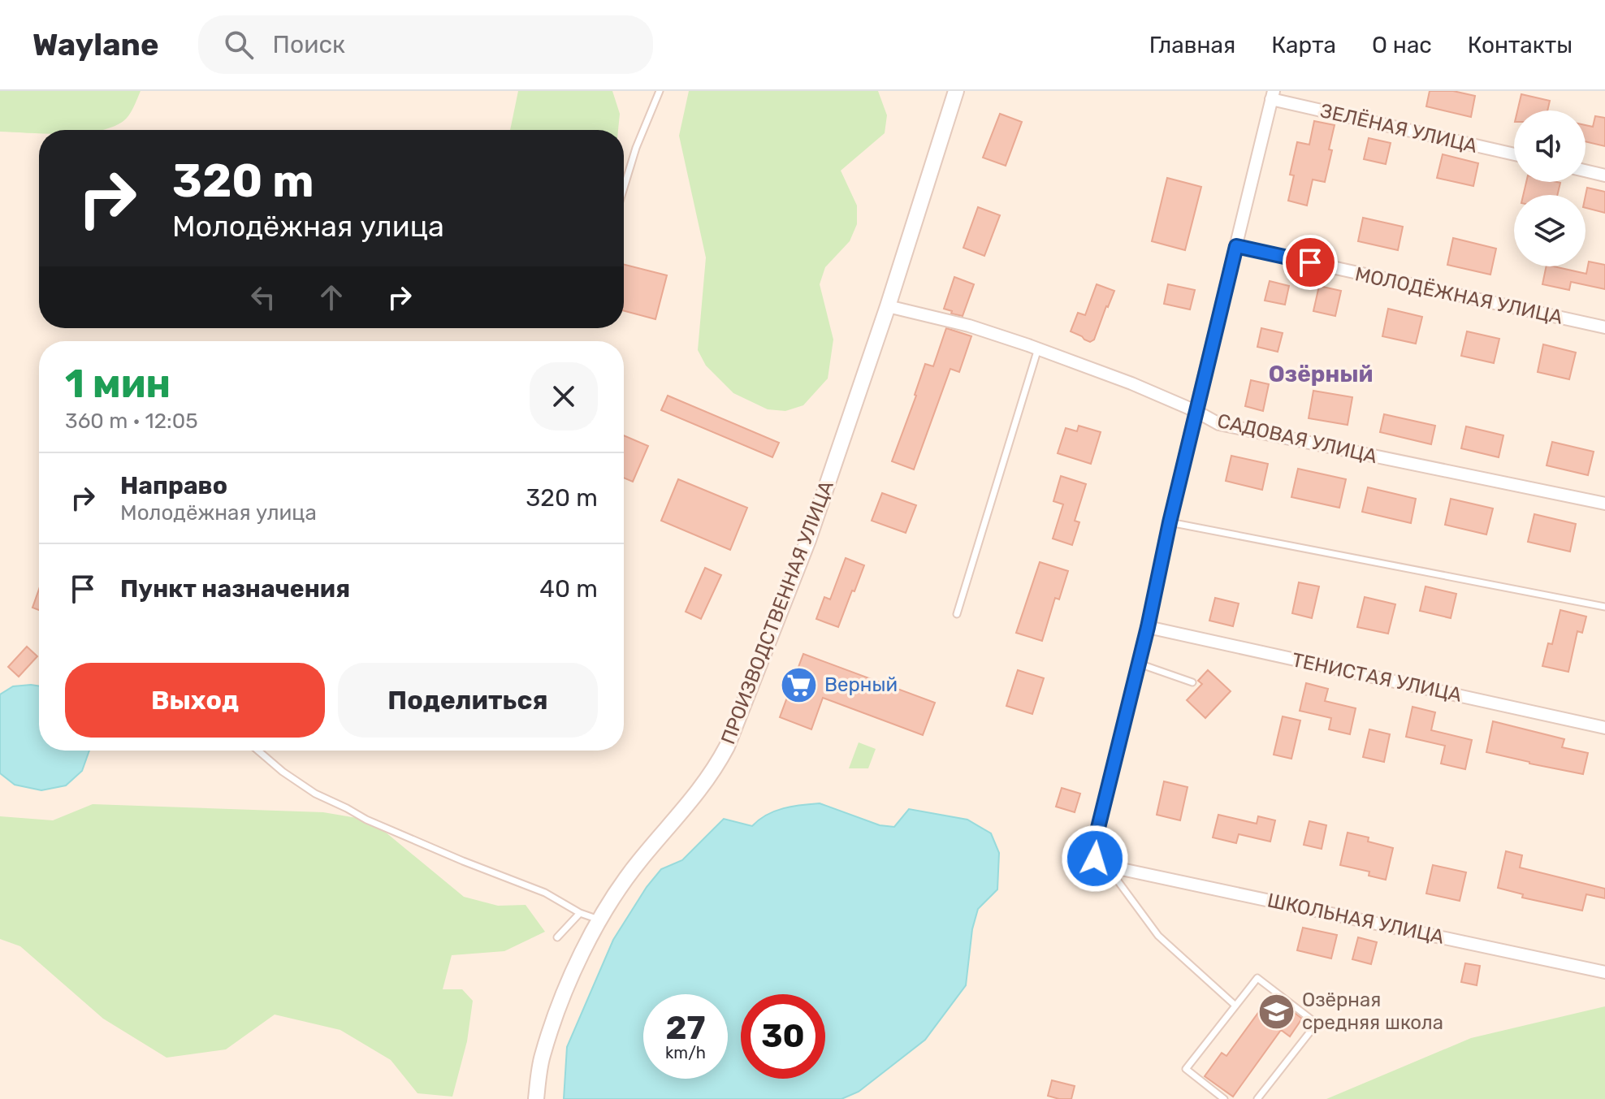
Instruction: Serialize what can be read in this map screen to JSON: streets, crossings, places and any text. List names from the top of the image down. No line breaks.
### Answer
{"streets":{"street":["ЗЕЛЁНАЯ УЛИЦА","МОЛОДЁЖНАЯ УЛИЦА","САДОВАЯ УЛИЦА","ПРОИЗВОДСТВЕННАЯ УЛИЦА","ТЕНИСТАЯ УЛИЦА","ШКОЛЬНАЯ УЛИЦА"]},"crossings":[["САДОВАЯ УЛИЦА","ПРОИЗВОДСТВЕННАЯ УЛИЦА"]],"districts":["Озёрный"],"places":{"supermarket":["Верный"],"school or university":["Озёрная средняя школа"]},"page":{"header":"Waylane","search":"Поиск","nav":["Главная","Карта","О нас","Контакты"],"turn":["320 m","Молодёжная улица"],"heading":["1 мин","360 m · 12:05"],"list":[{"name":"Направо","note":"Молодёжная улица","value":"320 m"},{"name":"Пункт назначения","value":"40 m"}],"buttons":["Выход","Поделиться"],"speed":"27 km/h","limit":"30"}}
